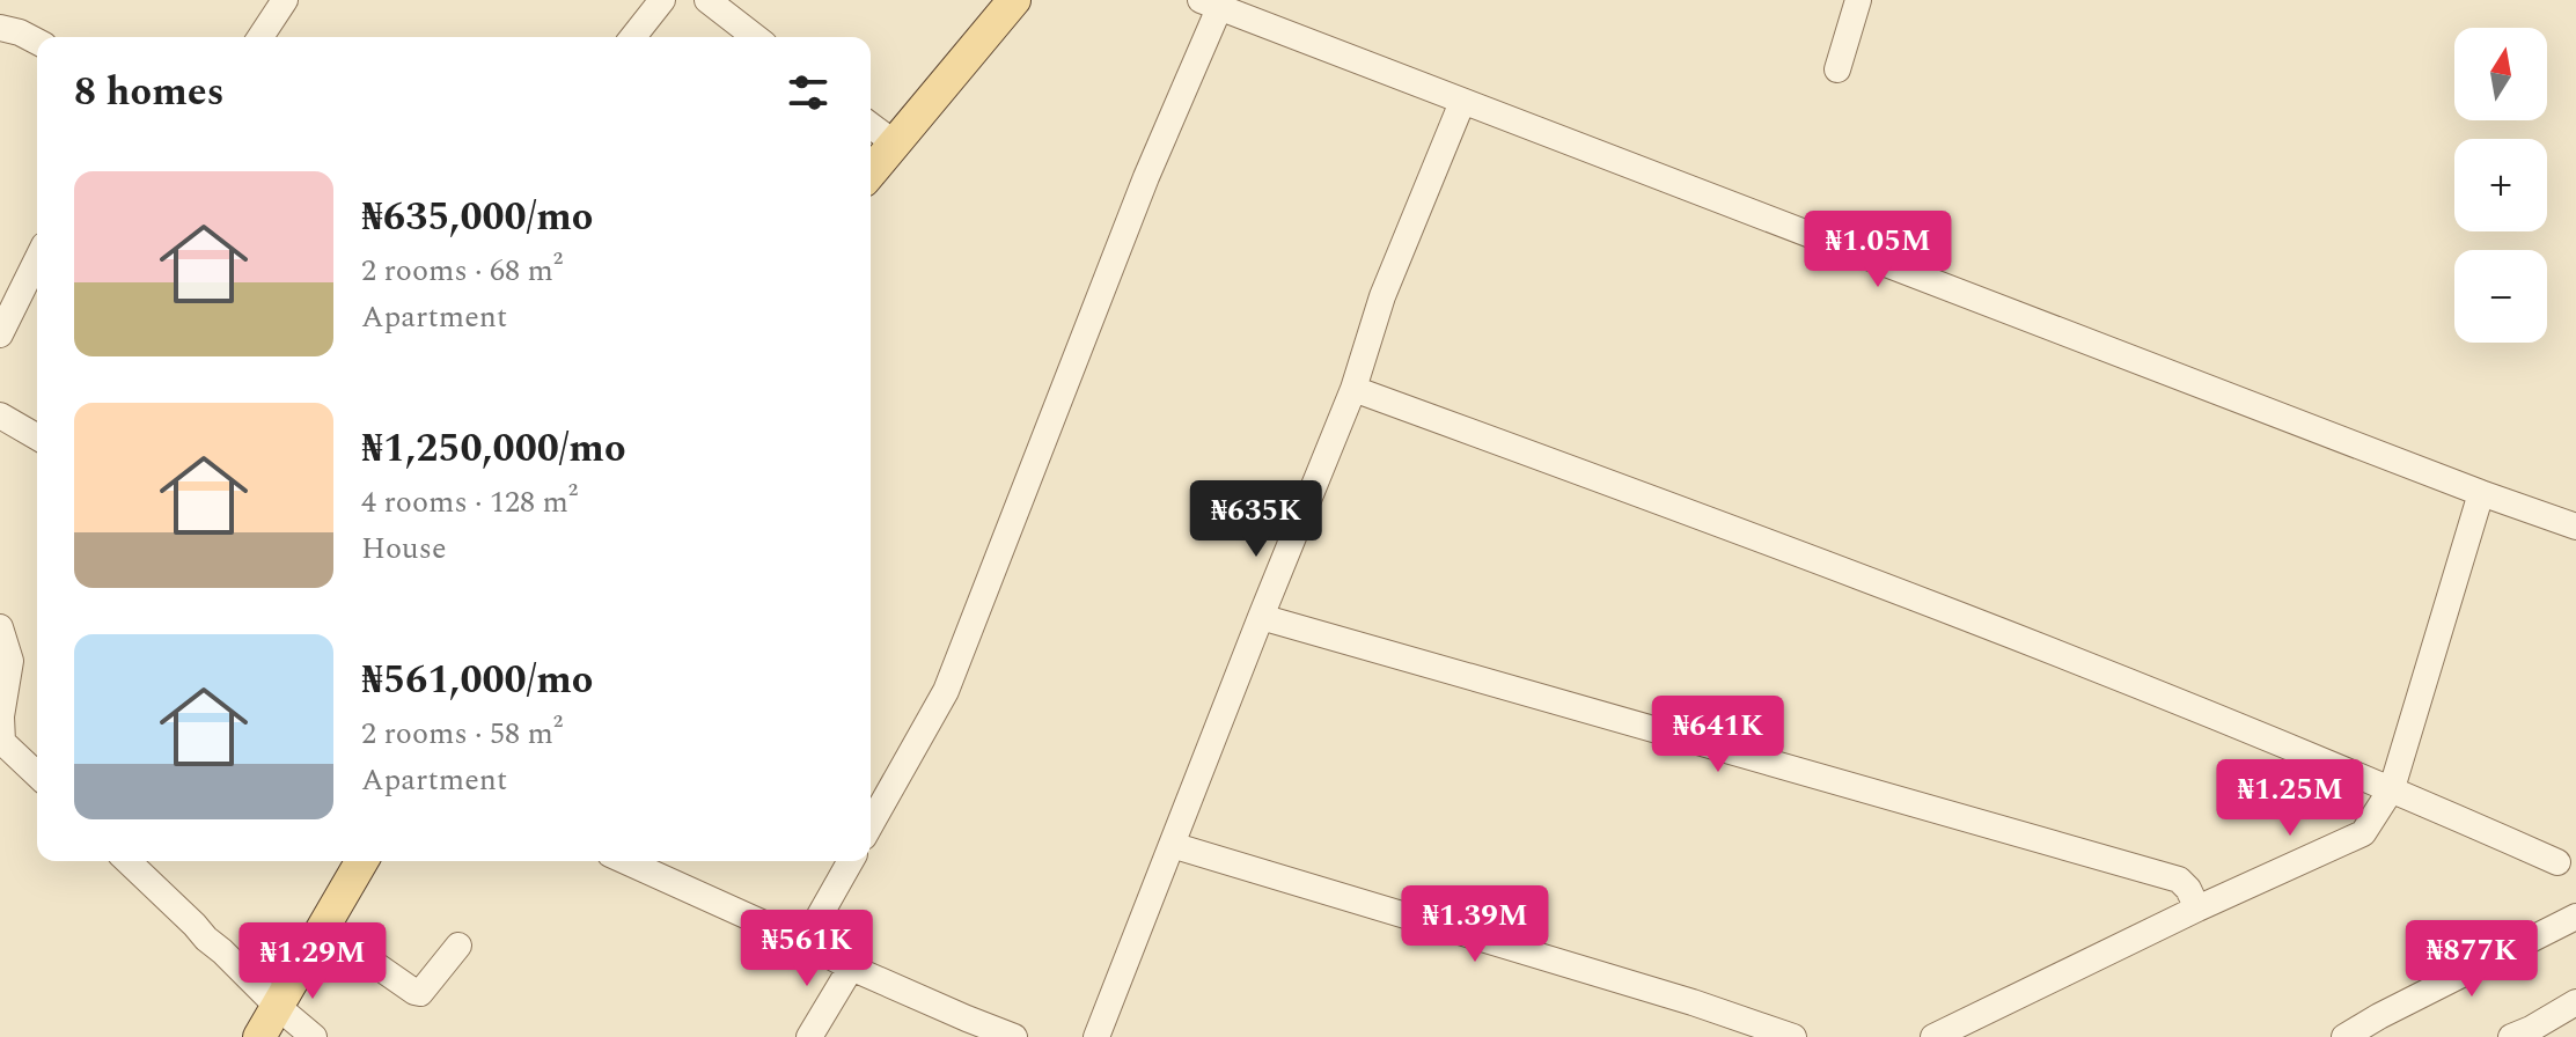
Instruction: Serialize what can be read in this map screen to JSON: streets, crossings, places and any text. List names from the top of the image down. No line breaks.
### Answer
{"north":"top","page":{"map_buttons":["+","−"],"heading":"8 homes","list":[{"name":"₦635,000/mo","note":"2 rooms · 68 m² · Apartment"},{"name":"₦1,250,000/mo","note":"4 rooms · 128 m² · House"},{"name":"₦561,000/mo","note":"2 rooms · 58 m² · Apartment"}],"price":["₦1.05M","₦635K","₦641K","₦1.25M","₦1.39M","₦561K","₦877K","₦1.29M"]}}
